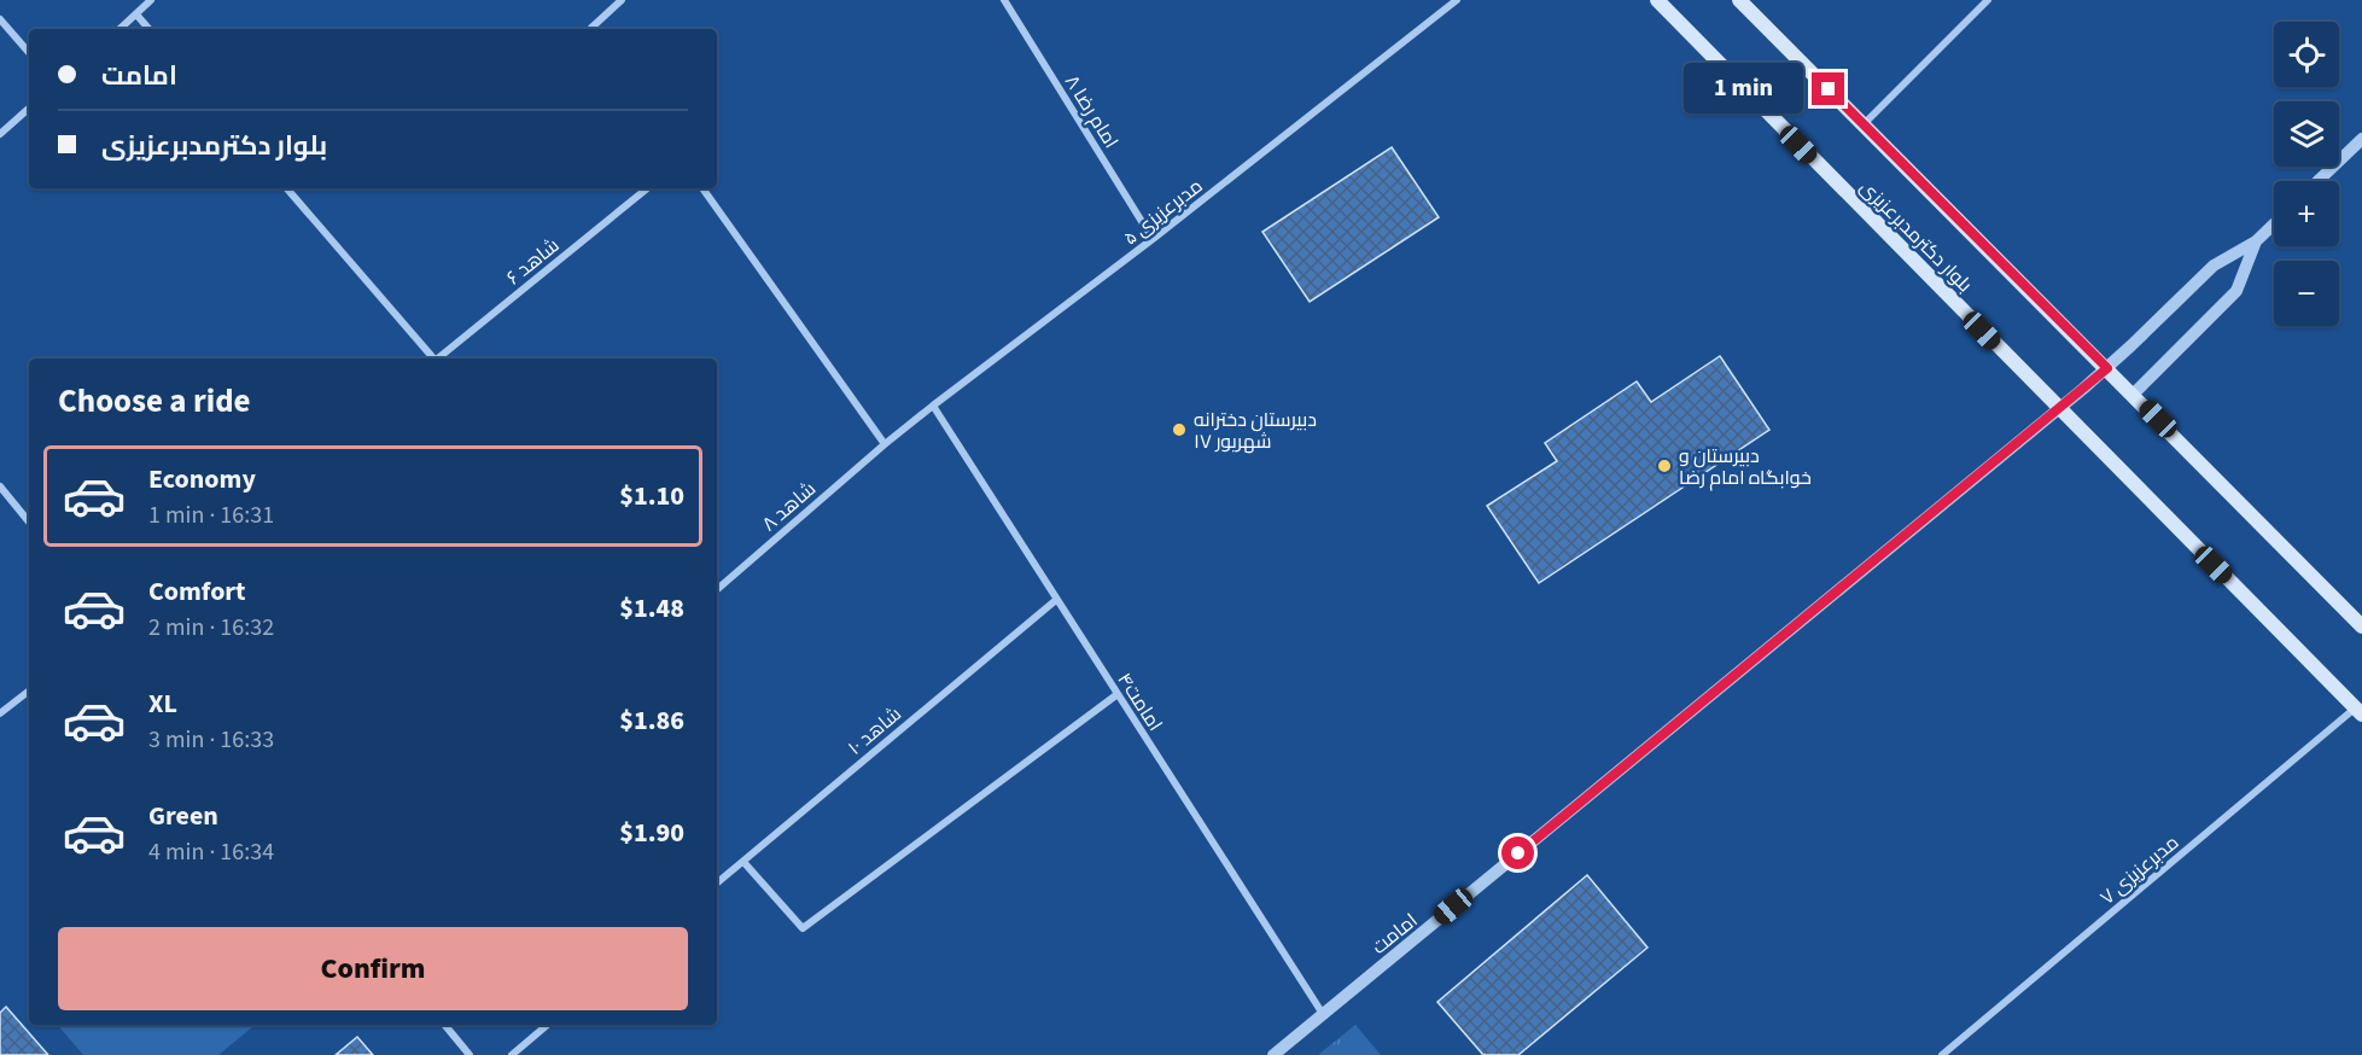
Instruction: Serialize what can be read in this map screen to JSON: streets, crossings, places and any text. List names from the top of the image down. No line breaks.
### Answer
{"streets":{"main road":["بلوار دکترمدبرعزیزی"],"street":["امام رضا ۸","مدبرعزیزی ۵","شاهد ۶","شاهد ۸","امامت۴","شاهد ۱۰","مدبرعزیزی ۷","امامت"]},"crossings":[["امام رضا ۸","مدبرعزیزی ۵"],["مدبرعزیزی ۵","شاهد ۸"],["مدبرعزیزی ۵","امامت۴"],["بلوار دکترمدبرعزیزی","مدبرعزیزی ۷"],["بلوار دکترمدبرعزیزی","امامت"],["امامت۴","شاهد ۱۰"],["امامت۴","امامت"]],"places":["دبیرستان دخترانه ۱۷ شهریور","دبیرستان و خوابگاه امام رضا"],"page":{"map_buttons":["+","−"],"banner":["امامت","بلوار دکترمدبرعزیزی"],"bubble":"1 min","heading":"Choose a ride","list":[{"name":"Economy","note":"1 min · 16:31","value":"$1.10"},{"name":"Comfort","note":"2 min · 16:32","value":"$1.48"},{"name":"XL","note":"3 min · 16:33","value":"$1.86"},{"name":"Green","note":"4 min · 16:34","value":"$1.90"}],"buttons":"Confirm"}}
